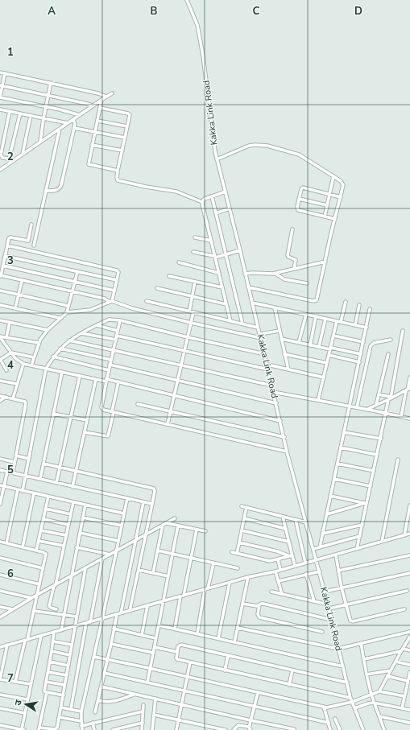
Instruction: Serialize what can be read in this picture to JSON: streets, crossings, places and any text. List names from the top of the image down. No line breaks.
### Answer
{"streets":{"street":["Kakka Link Road"]},"north":"left","grid":{"columns":["A","B","C","D"],"rows":["1","2","3","4","5","6","7"]}}
